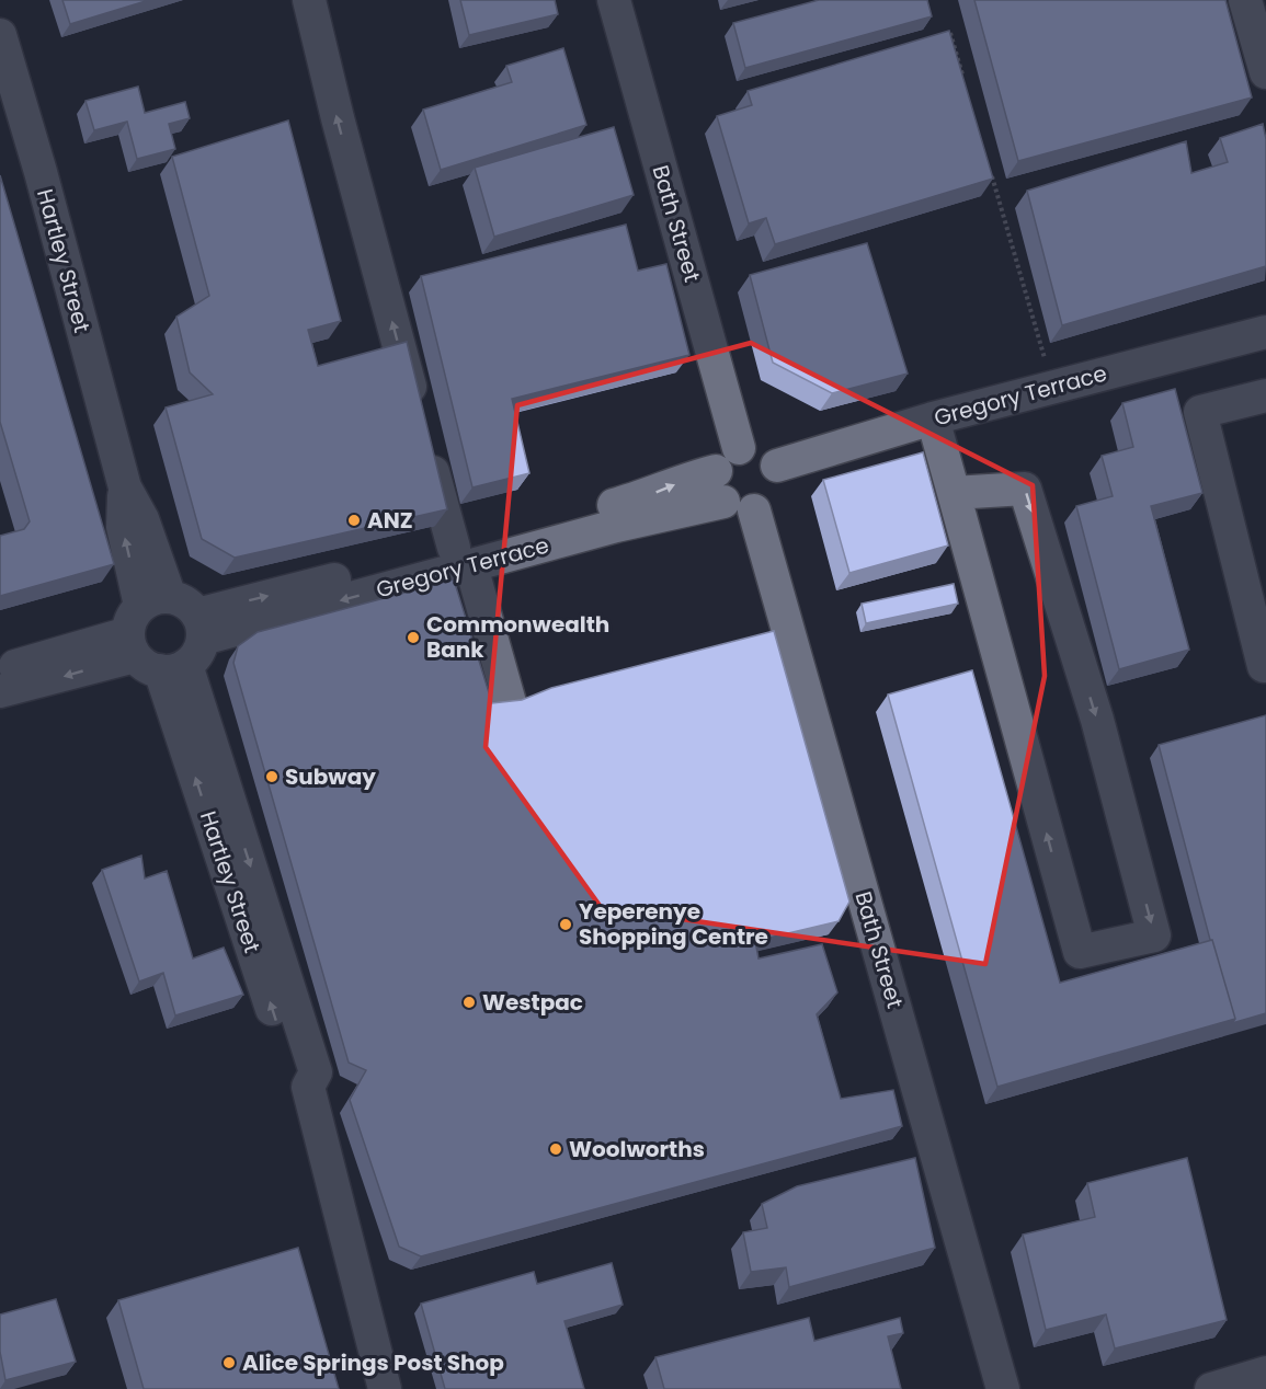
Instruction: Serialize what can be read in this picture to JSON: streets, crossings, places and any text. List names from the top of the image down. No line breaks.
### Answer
{"streets":{"street":["Bath Street","Hartley Street","Gregory Terrace"]},"crossings":[["Bath Street","Gregory Terrace"],["Hartley Street","Gregory Terrace"]],"places":["ANZ","Commonwealth Bank","Subway","Yeperenye Shopping Centre","Westpac","Woolworths","Alice Springs Post Shop"]}
